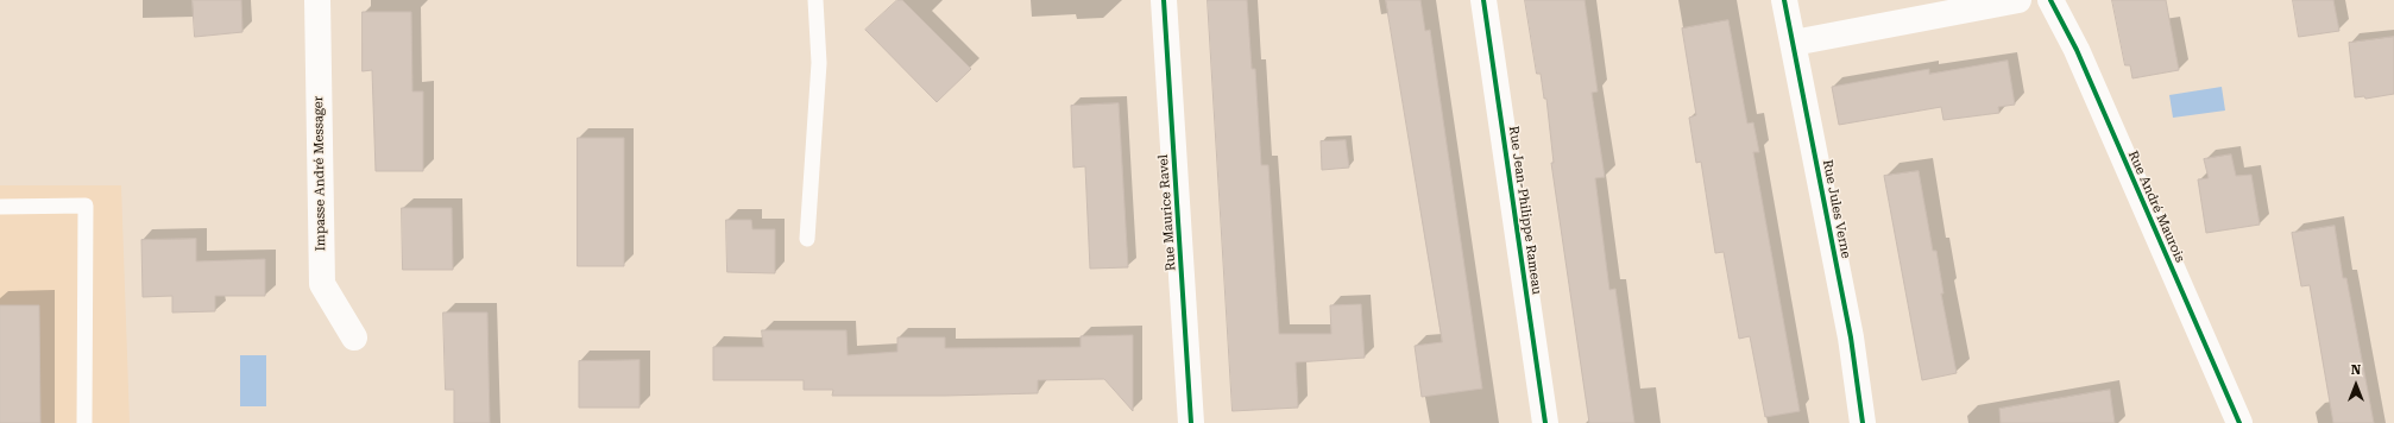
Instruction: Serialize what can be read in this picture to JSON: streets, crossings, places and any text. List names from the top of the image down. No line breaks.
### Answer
{"streets":{"street":["Impasse André Messager","Rue André Maurois","Rue Jules Verne","Rue Jean-Philippe Rameau","Rue Maurice Ravel"]},"north":"top"}
